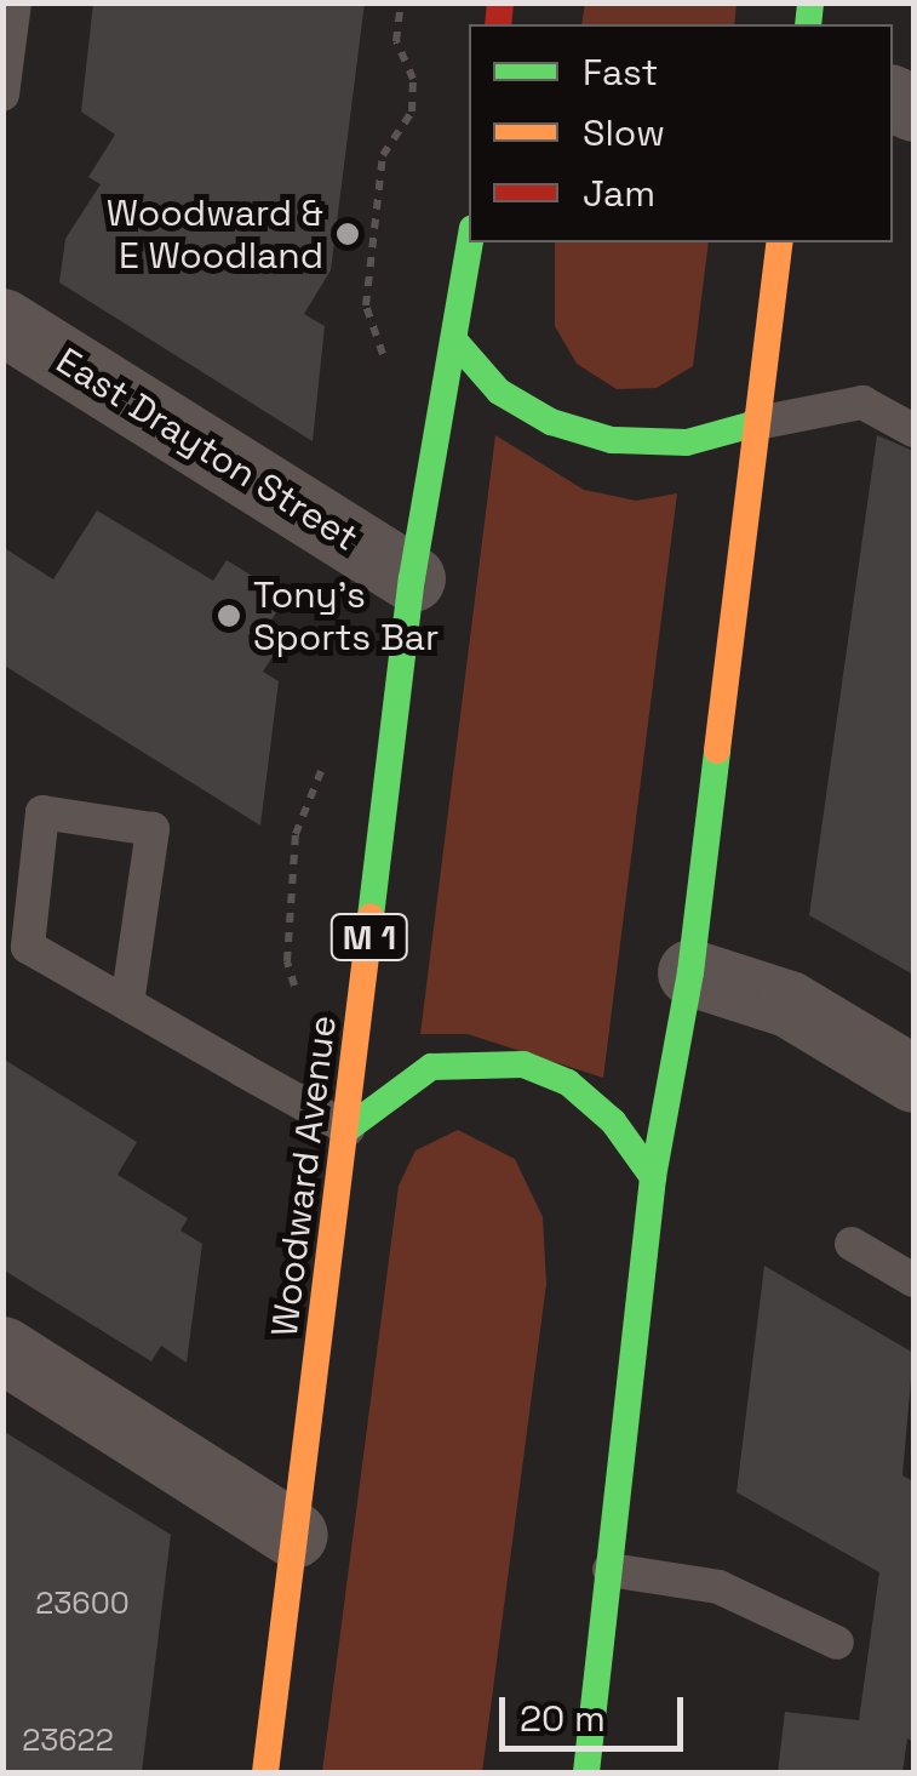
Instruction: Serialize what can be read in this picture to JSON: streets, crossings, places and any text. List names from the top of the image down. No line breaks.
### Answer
{"streets":{"main road":["M 1","Woodward Avenue"],"street":["East Drayton Street"]},"crossings":[["East Drayton Street","Woodward Avenue"]],"places":["Woodward & E Woodland","Tony's Sports Bar"],"house_numbers":["23600","23622"],"legend":["Fast","Slow","Jam"],"scale_bar":"20 m"}
